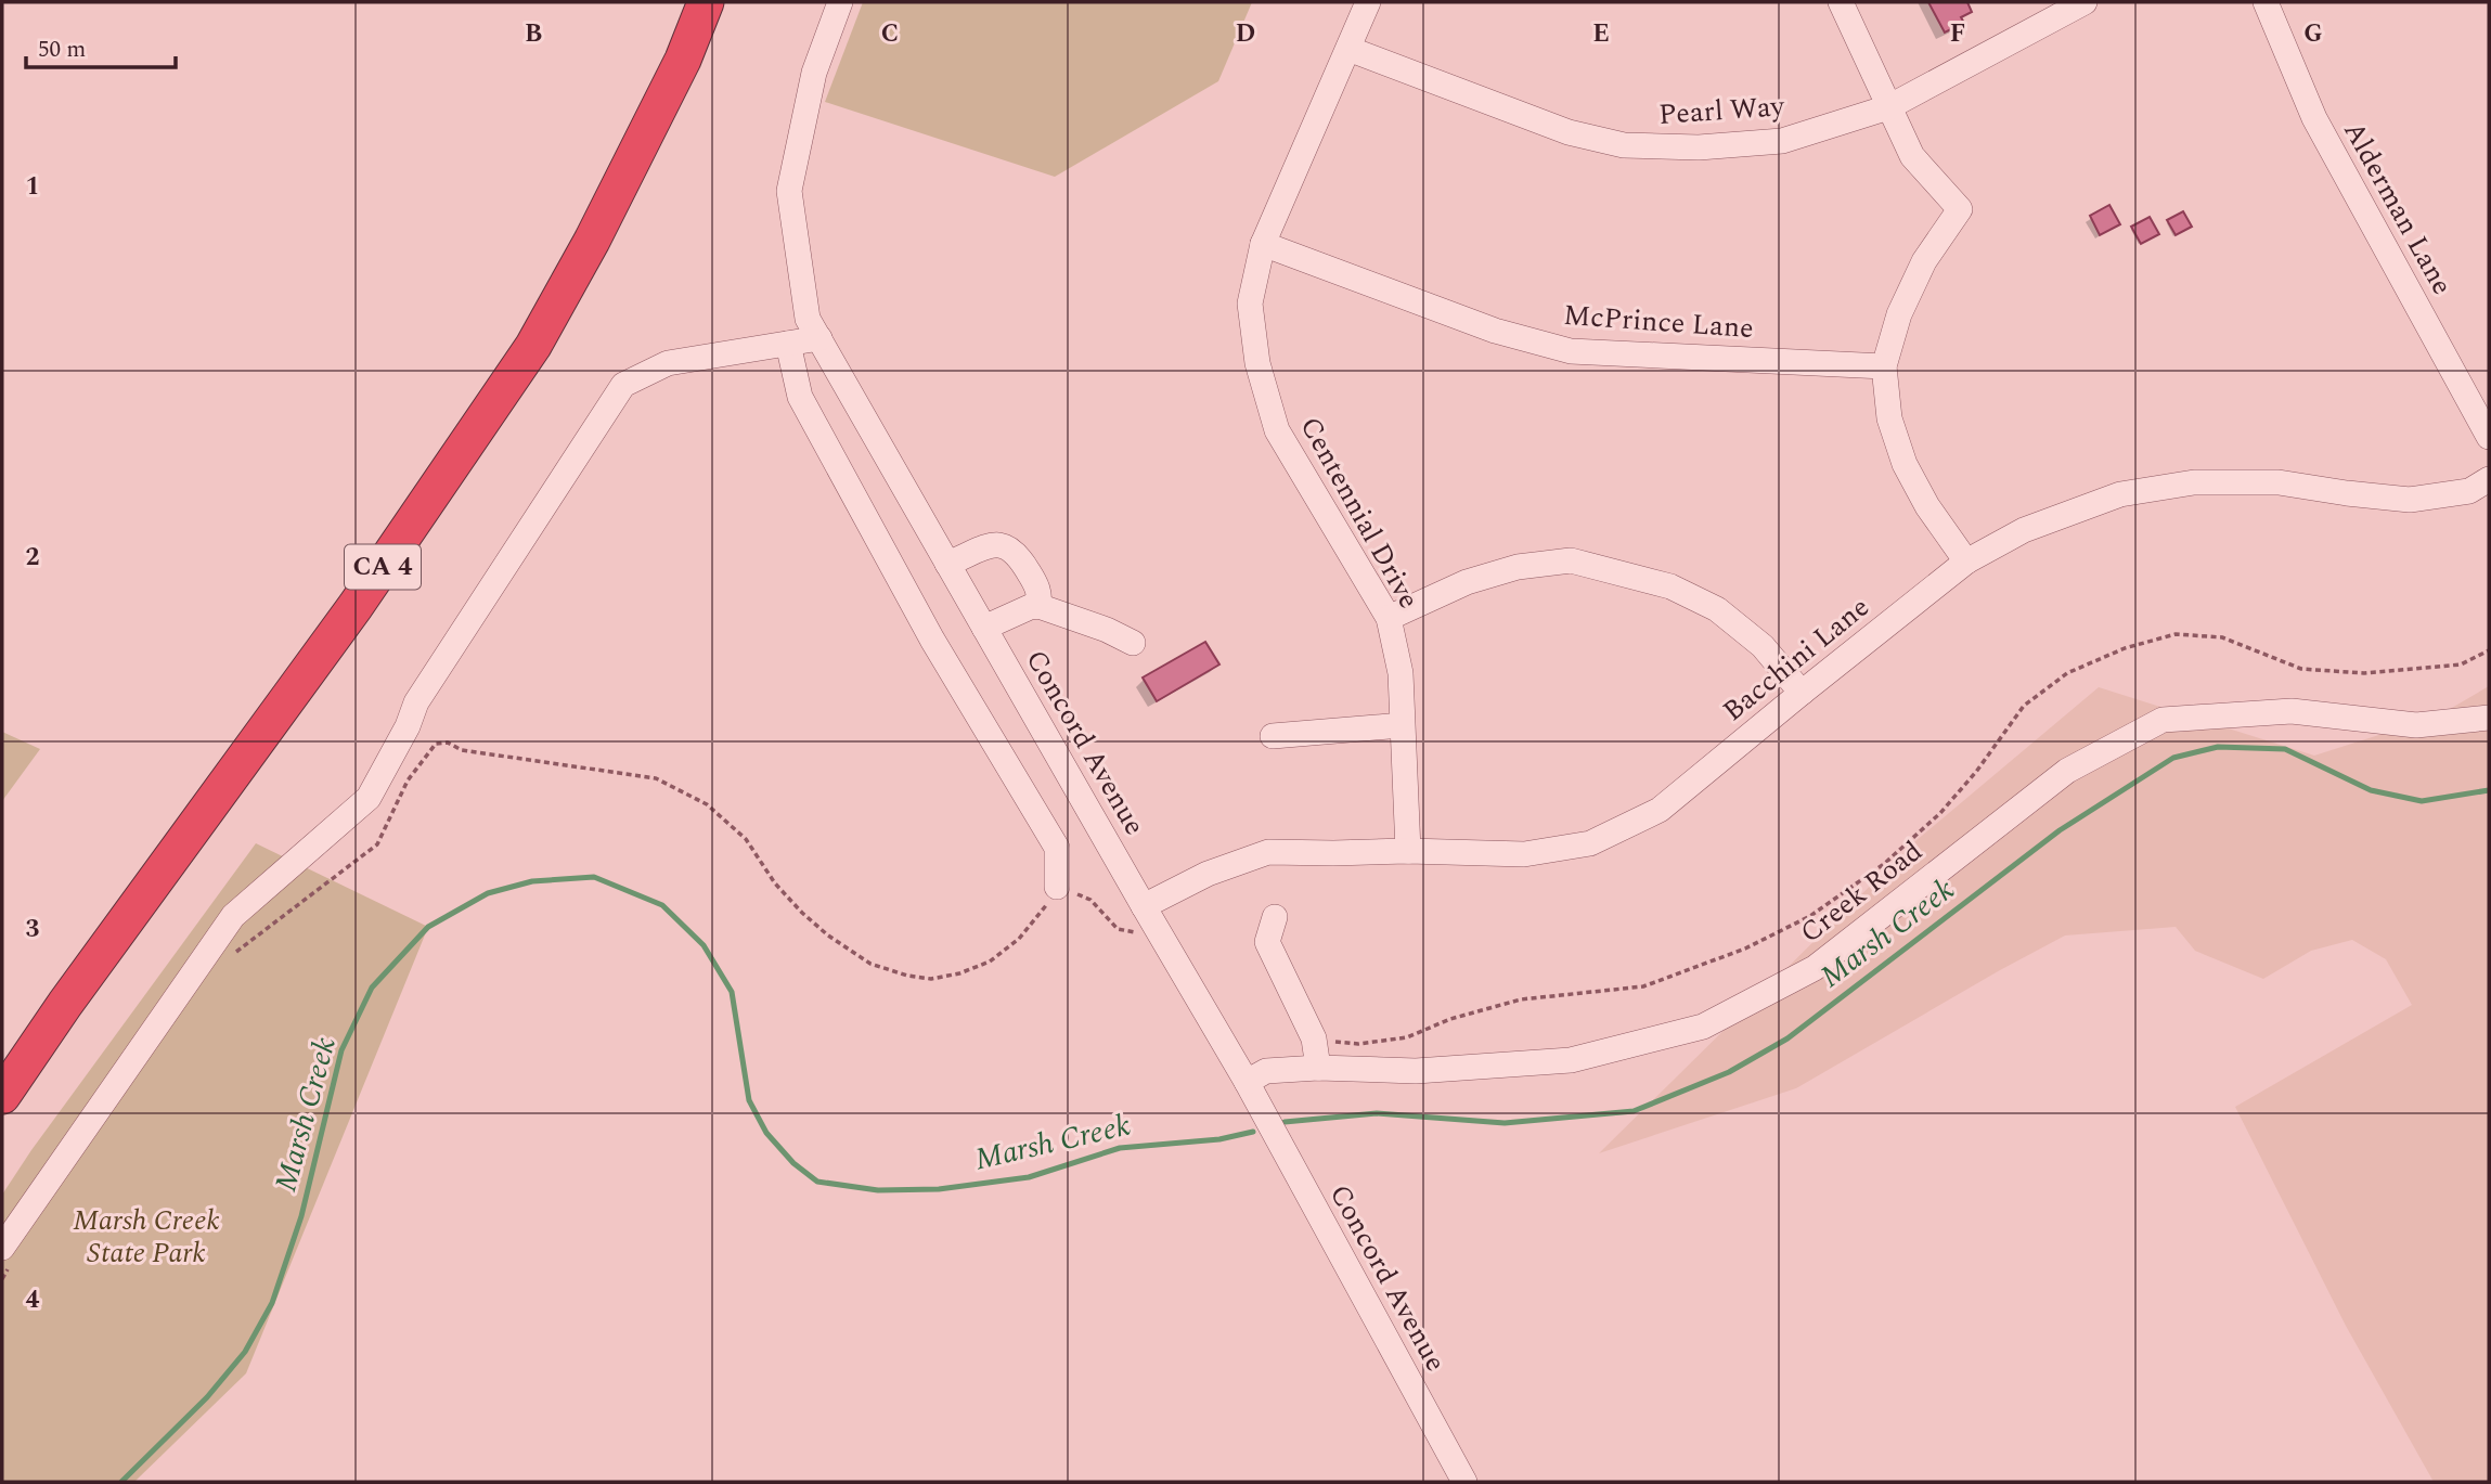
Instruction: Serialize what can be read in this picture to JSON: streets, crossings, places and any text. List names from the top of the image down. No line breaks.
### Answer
{"streets":{"highway":["CA 4"],"street":["Pearl Way","Alderman Lane","McPrince Lane","Centennial Drive","Bacchini Lane","Concord Avenue","Creek Road"]},"crossings":[["Pearl Way","Centennial Drive"],["McPrince Lane","Centennial Drive"],["Centennial Drive","Bacchini Lane"],["Bacchini Lane","Concord Avenue"],["Concord Avenue","Creek Road"]],"water":["Marsh Creek"],"parks":["Marsh Creek State Park"],"scale_bar":"50 m","grid":{"columns":["B","C","D","E","F","G"],"rows":["1","2","3","4"]}}
